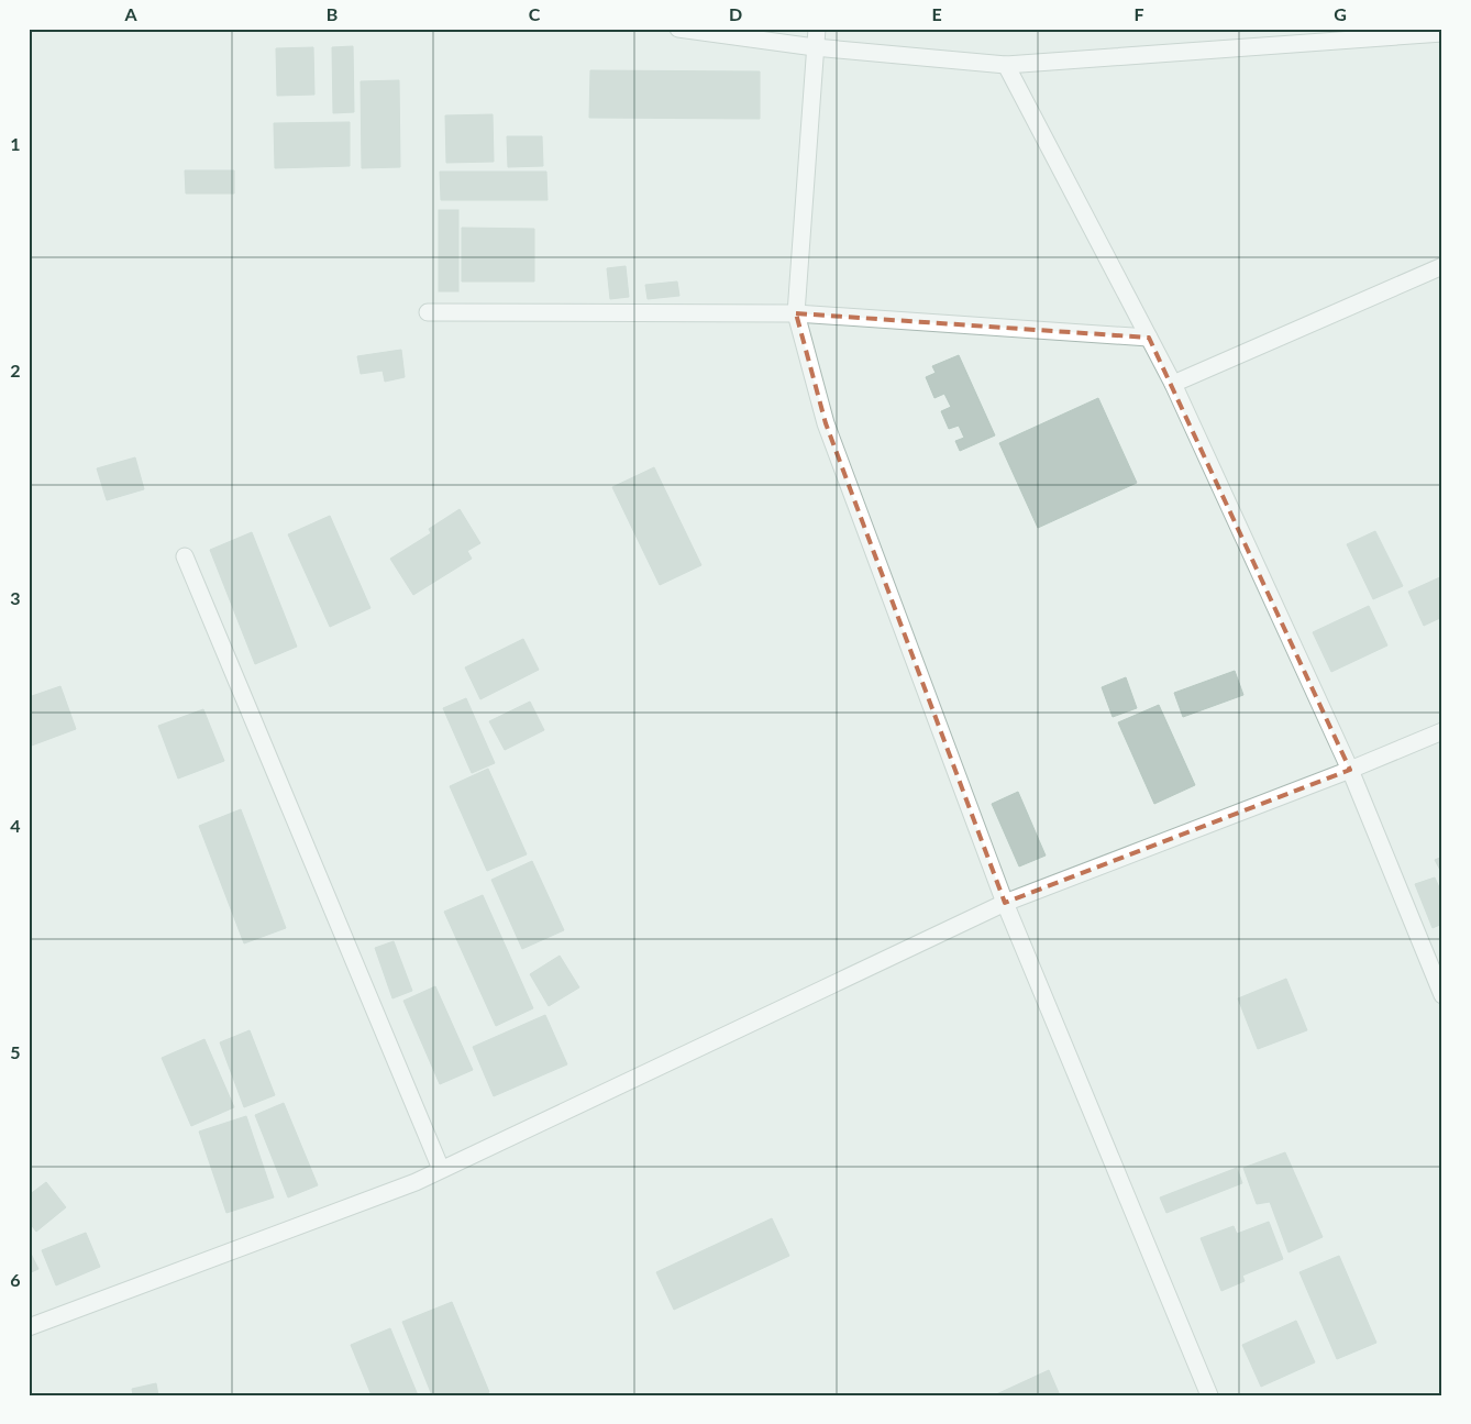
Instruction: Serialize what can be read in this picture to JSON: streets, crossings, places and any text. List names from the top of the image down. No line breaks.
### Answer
{"grid":{"columns":["A","B","C","D","E","F","G"],"rows":["1","2","3","4","5","6"]}}
